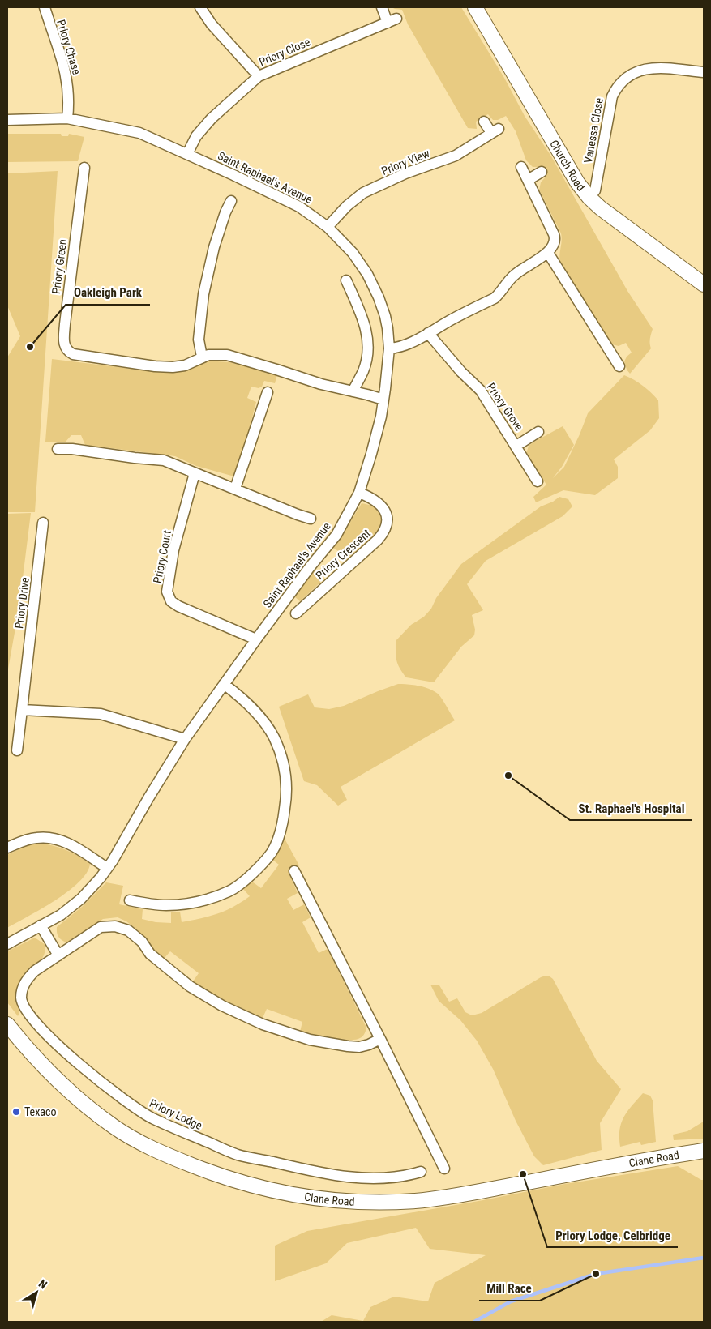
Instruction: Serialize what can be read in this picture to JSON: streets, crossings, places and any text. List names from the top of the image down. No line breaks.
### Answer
{"streets":{"main road":["Church Road","Clane Road"],"street":["Priory Chase","Priory Close","Vanessa Close","Priory View","Saint Raphael's Avenue","Priory Green","Priory Grove","Priory Crescent","Priory Court","Priory Drive","Priory Lodge"]},"crossings":[["Priory Chase","Saint Raphael's Avenue"],["Priory Close","Saint Raphael's Avenue"],["Vanessa Close","Church Road"],["Priory View","Saint Raphael's Avenue"],["Saint Raphael's Avenue","Priory Green"],["Saint Raphael's Avenue","Priory Crescent"],["Saint Raphael's Avenue","Priory Court"]],"places":["Oakleigh Park","St. Raphael's Hospital","Texaco","Priory Lodge, Celbridge","Mill Race"],"north":"top right"}
